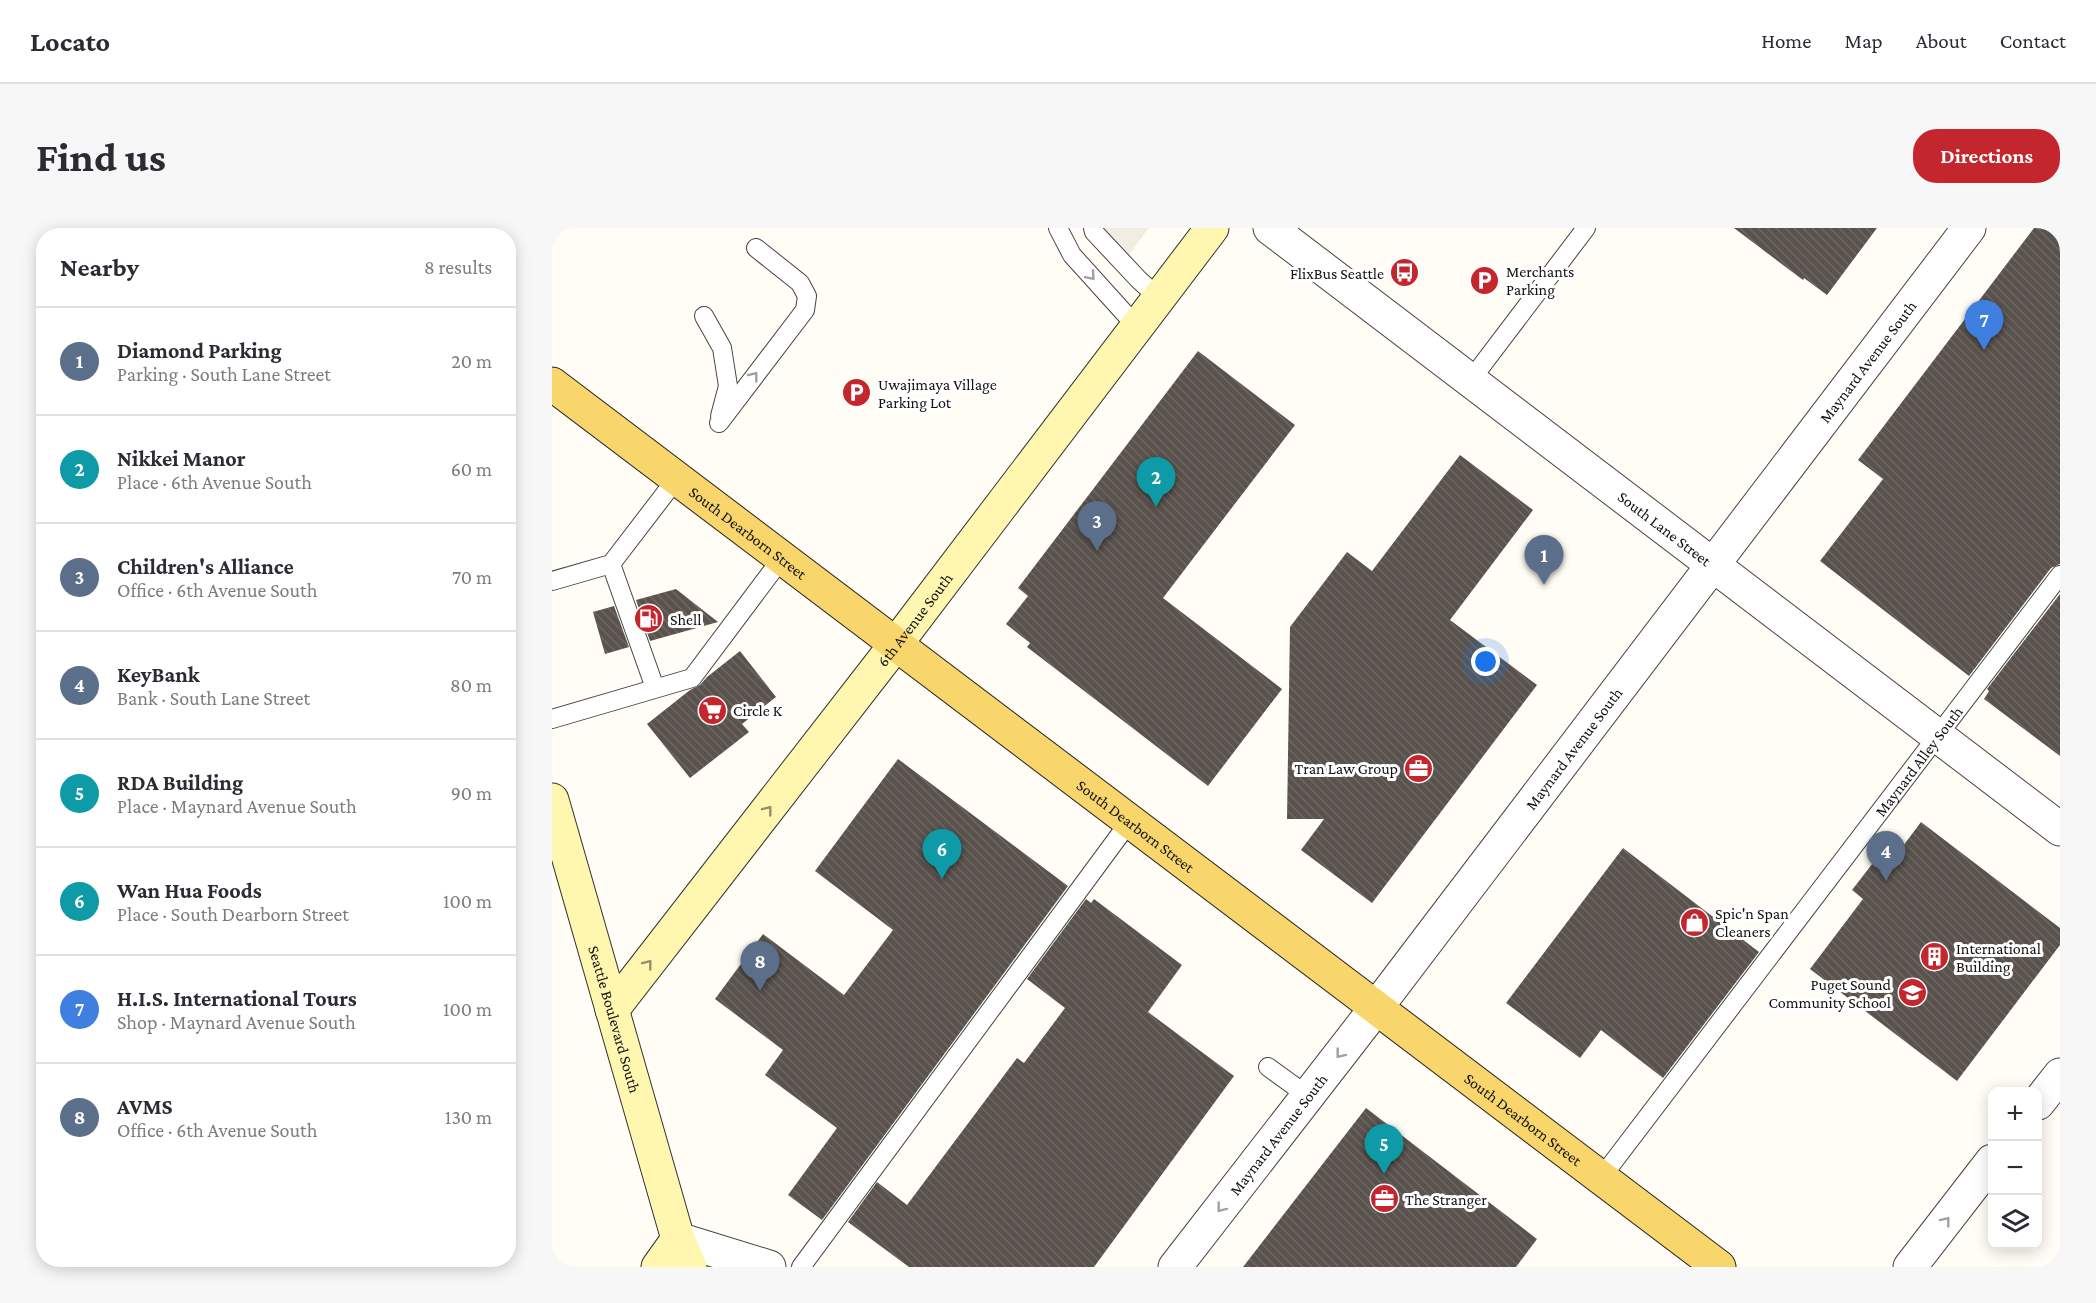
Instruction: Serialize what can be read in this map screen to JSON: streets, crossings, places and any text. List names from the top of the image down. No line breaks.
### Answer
{"streets":{"main road":["South Dearborn Street"],"street":["Maynard Avenue South","South Lane Street","6th Avenue South","Seattle Boulevard South"],"lane":["Maynard Alley South"]},"crossings":[["Maynard Avenue South","South Lane Street"],["Maynard Avenue South","South Dearborn Street"],["South Lane Street","Maynard Alley South"],["South Dearborn Street","6th Avenue South"],["South Dearborn Street","Maynard Alley South"],["6th Avenue South","Seattle Boulevard South"]],"one_way":["6th Avenue South"],"places":{"bus stop":["FlixBus Seattle"],"parking":["Merchants Parking","Uwajimaya Village Parking Lot"],"fuel station":["Shell"],"supermarket":["Circle K"],"office":["Tran Law Group","The Stranger"],"shop":["Spic'n Span Cleaners"],"building":["International Building"],"school or university":["Puget Sound Community School"]},"page":{"header":"Locato","nav":["Home","Map","About","Contact"],"buttons":"Directions","title":"Find us","heading":["Nearby","8 results"],"pins":["7","2","3","1","6","4","8","5"],"list":[{"mark":"1","name":"Diamond Parking","note":"Parking · South Lane Street","value":"20 m"},{"mark":"2","name":"Nikkei Manor","note":"Place · 6th Avenue South","value":"60 m"},{"mark":"3","name":"Children's Alliance","note":"Office · 6th Avenue South","value":"70 m"},{"mark":"4","name":"KeyBank","note":"Bank · South Lane Street","value":"80 m"},{"mark":"5","name":"RDA Building","note":"Place · Maynard Avenue South","value":"90 m"},{"mark":"6","name":"Wan Hua Foods","note":"Place · South Dearborn Street","value":"100 m"},{"mark":"7","name":"H.I.S. International Tours","note":"Shop · Maynard Avenue South","value":"100 m"},{"mark":"8","name":"AVMS","note":"Office · 6th Avenue South","value":"130 m"}],"map_buttons":["+","−"]}}
